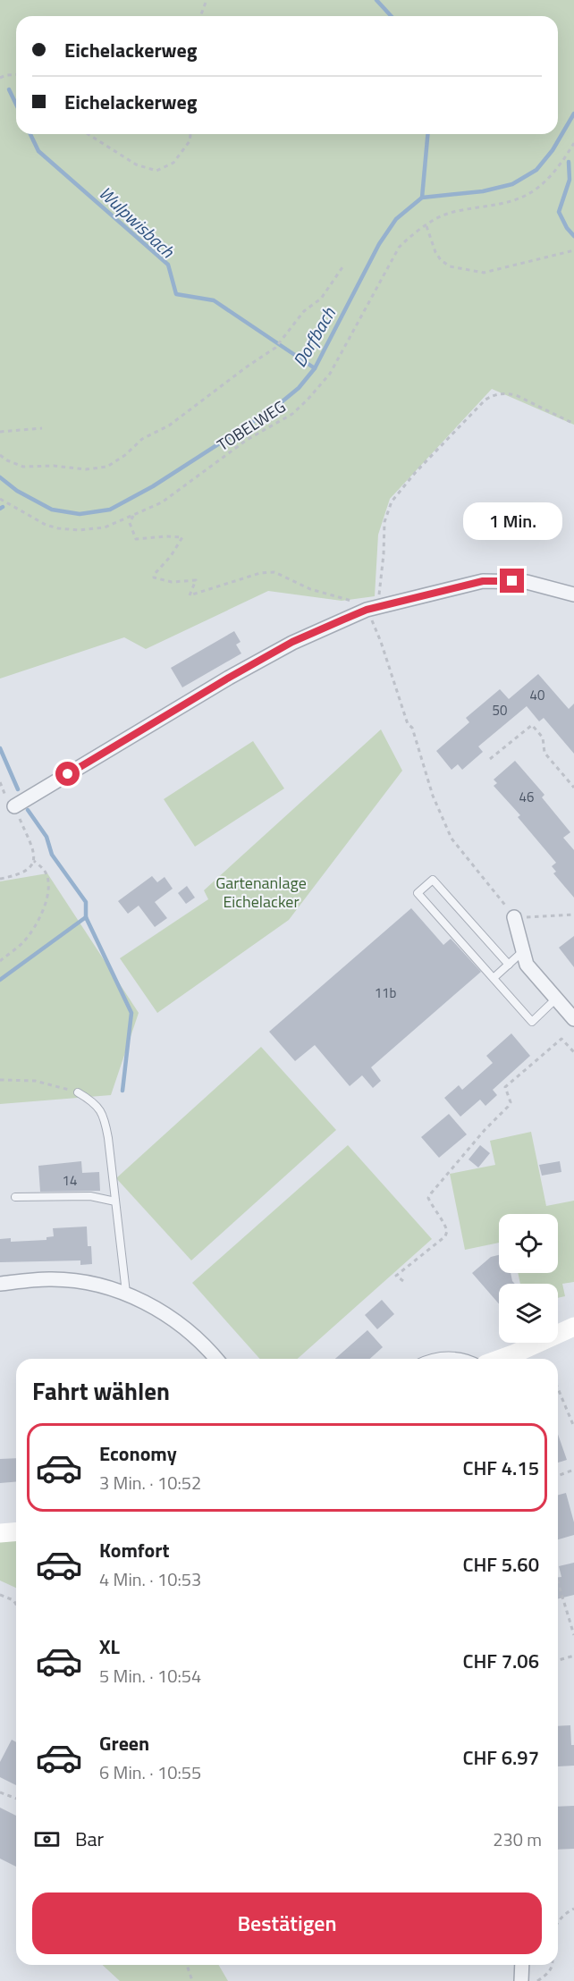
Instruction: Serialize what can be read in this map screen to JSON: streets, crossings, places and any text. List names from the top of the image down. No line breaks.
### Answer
{"streets":{"path":["TOBELWEG"]},"water":["Wulpwisbach","Dorfbach"],"parks":["Gartenanlage Eichelacker"],"house_numbers":["40","50","46","11b","14"],"page":{"banner":["Eichelackerweg","Eichelackerweg"],"bubble":"1 Min.","heading":"Fahrt wählen","list":[{"name":"Economy","note":"3 Min. · 10:52","value":"CHF 4.15"},{"name":"Komfort","note":"4 Min. · 10:53","value":"CHF 5.60"},{"name":"XL","note":"5 Min. · 10:54","value":"CHF 7.06"},{"name":"Green","note":"6 Min. · 10:55","value":"CHF 6.97"}],"pay":["Bar","230 m"],"buttons":"Bestätigen"}}
